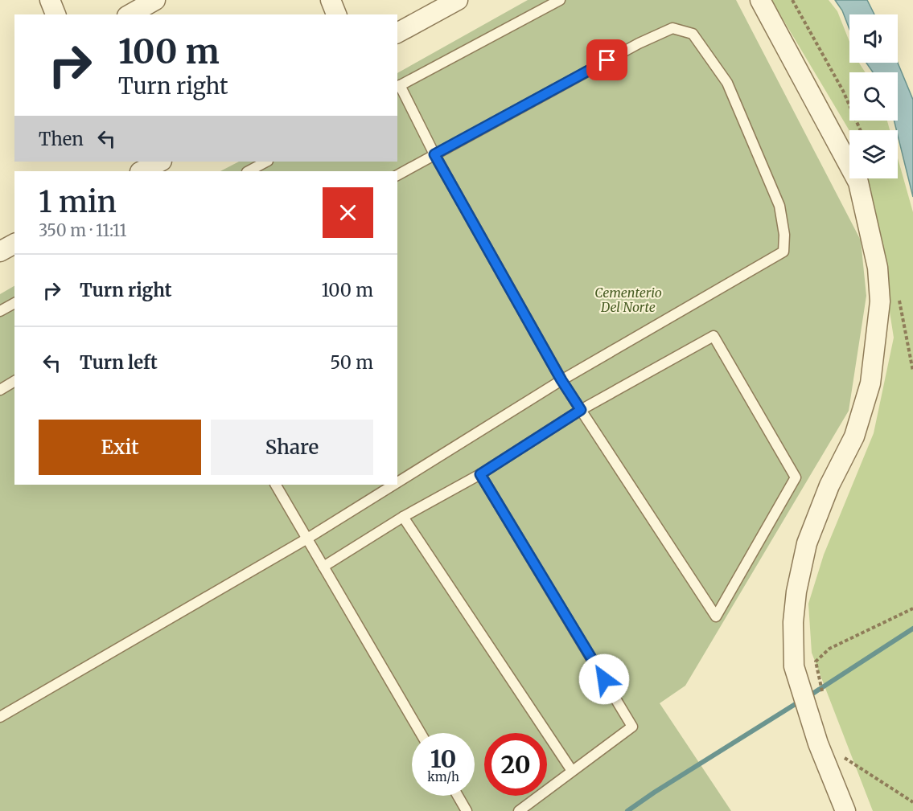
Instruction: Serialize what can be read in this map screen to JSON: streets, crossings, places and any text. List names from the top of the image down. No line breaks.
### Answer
{"parks":["Cementerio Del Norte"],"page":{"turn":["100 m","Turn right"],"then":"Then","heading":["1 min","350 m · 11:11"],"list":[{"name":"Turn right","value":"100 m"},{"name":"Turn left","value":"50 m"}],"buttons":["Exit","Share"],"speed":"10 km/h","limit":"20"}}
